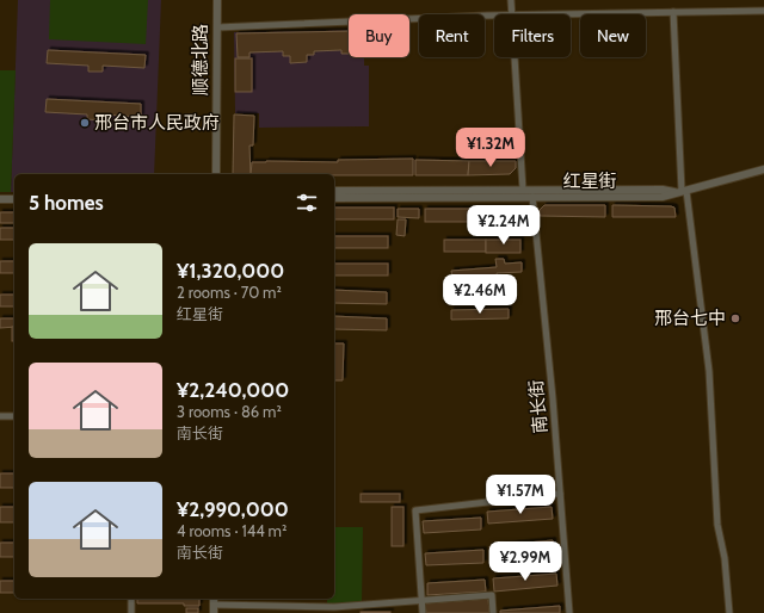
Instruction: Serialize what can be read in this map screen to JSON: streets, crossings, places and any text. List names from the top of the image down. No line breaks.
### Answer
{"streets":{"street":["顺德北路","红星街","南长街"]},"crossings":[["红星街","南长街"]],"places":["邢台市人民政府","邢台七中"],"page":{"chip":["Buy","Rent","Filters","New"],"price":["¥1.32M","¥2.24M","¥2.46M","¥1.57M","¥2.99M"],"heading":"5 homes","list":[{"name":"¥1,320,000","note":"2 rooms · 70 m² · 红星街"},{"name":"¥2,240,000","note":"3 rooms · 86 m² · 南长街"},{"name":"¥2,990,000","note":"4 rooms · 144 m² · 南长街"}]}}
